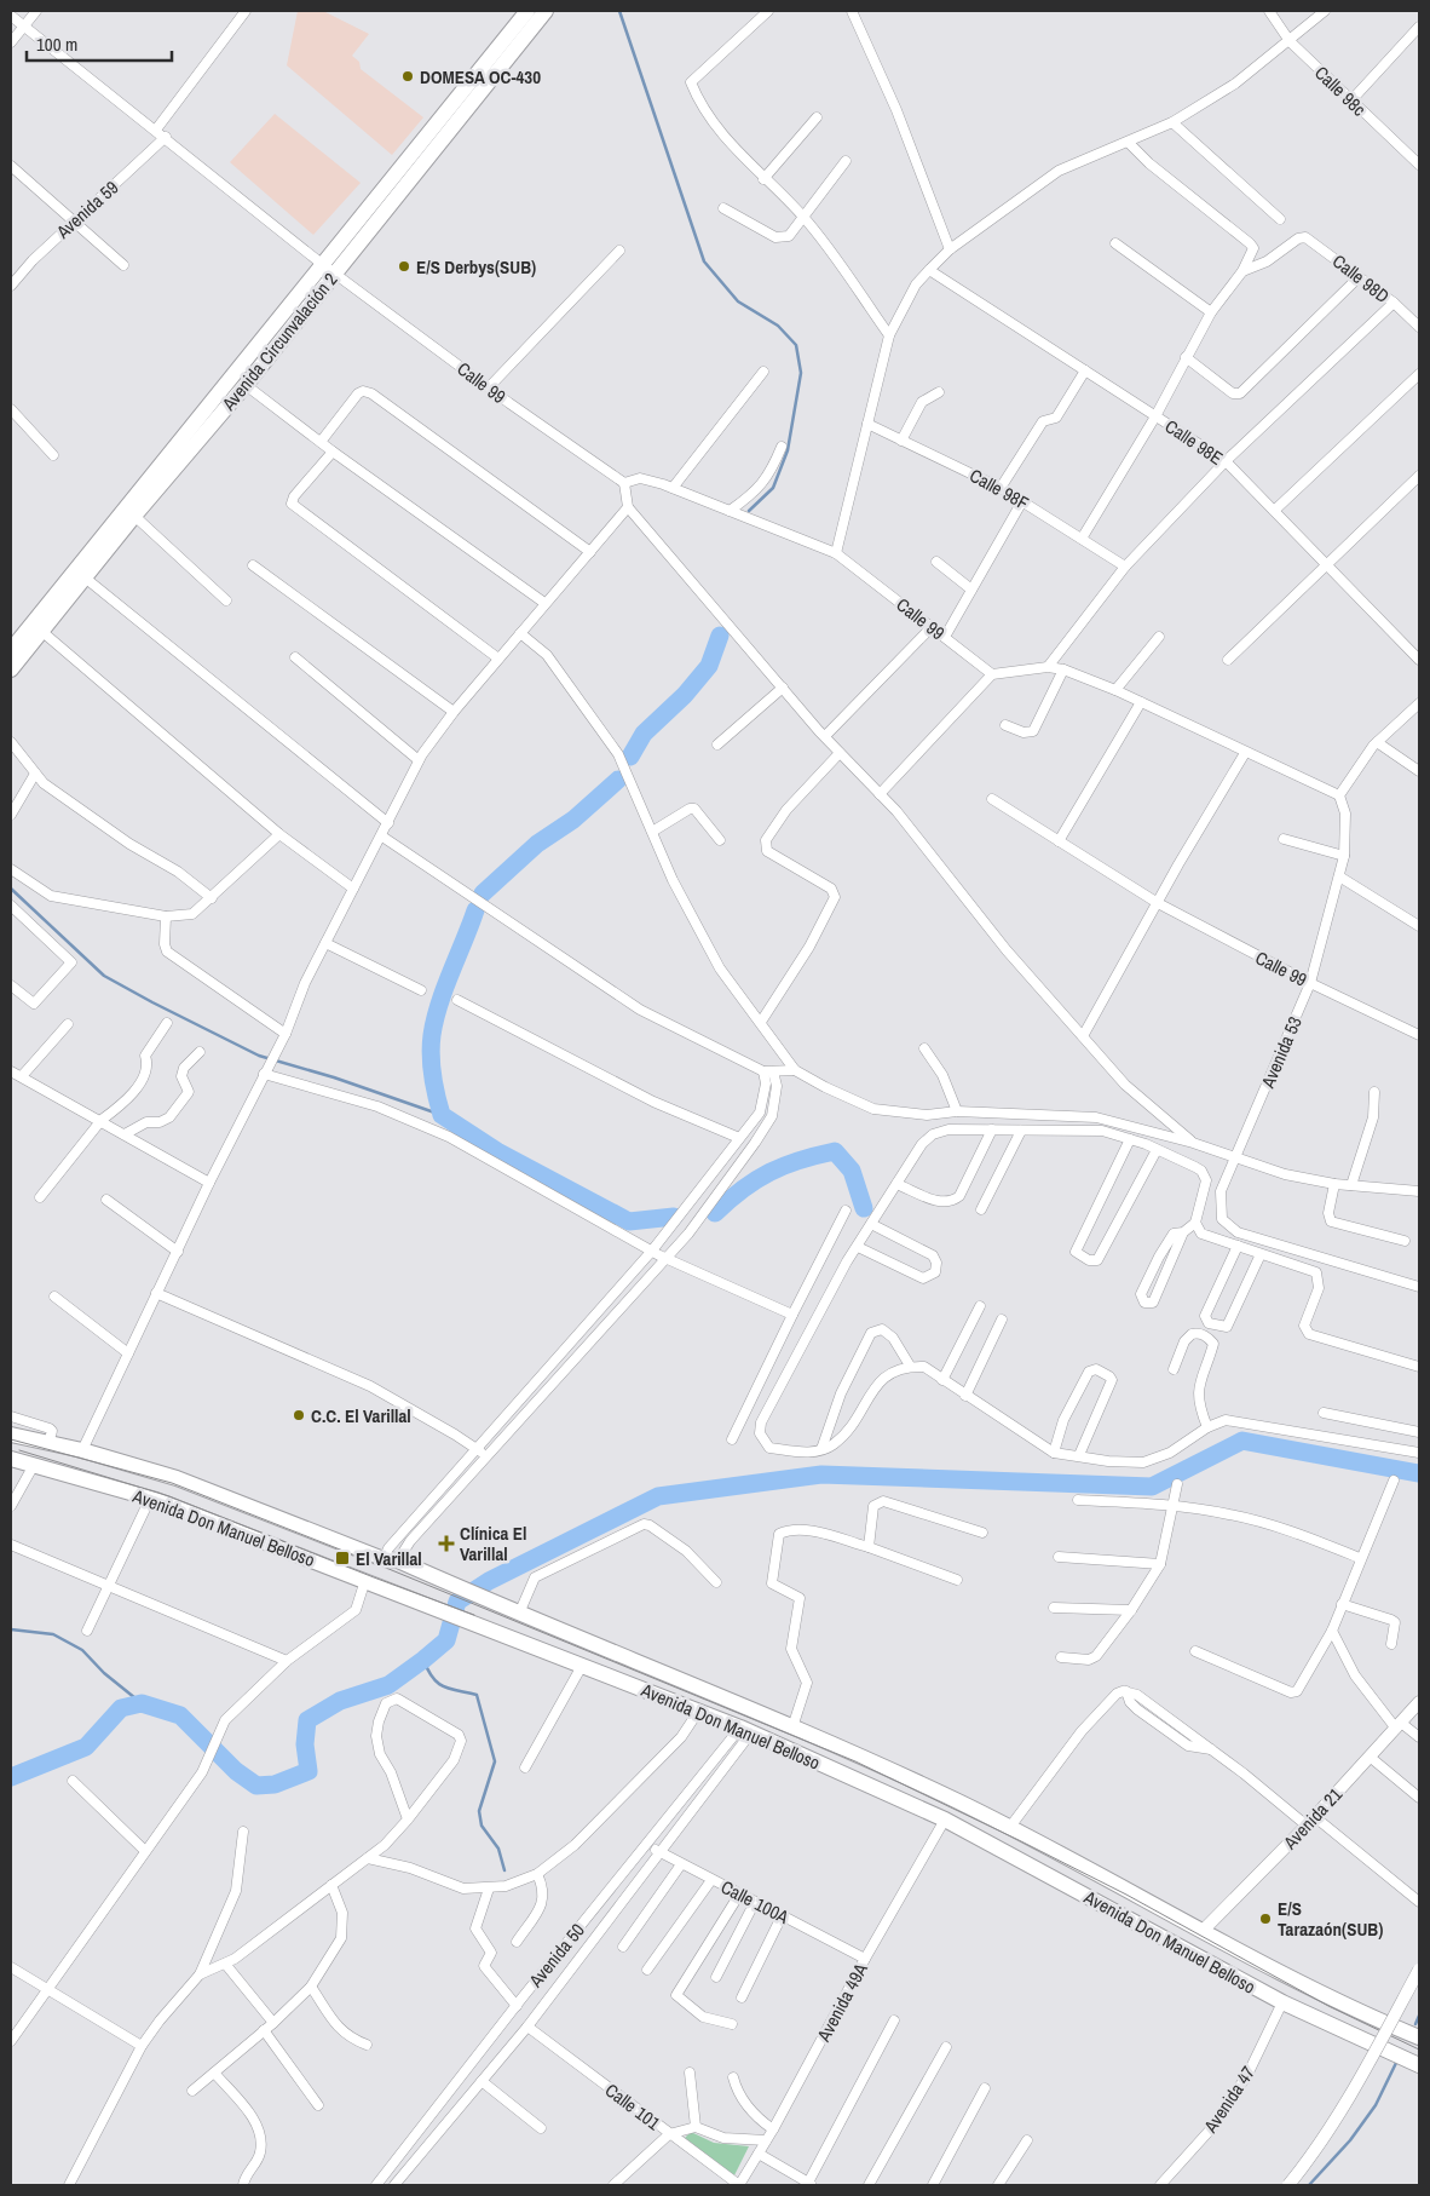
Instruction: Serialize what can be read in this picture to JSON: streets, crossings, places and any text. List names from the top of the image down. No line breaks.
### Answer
{"streets":{"main road":["Avenida Circunvalación 2","Avenida Don Manuel Belloso"],"street":["Calle 98c","Avenida 59","Calle 98D","Calle 99","Calle 98E","Calle 98F","Avenida 53","Avenida 21","Calle 100A","Avenida 50","Avenida 49A","Avenida 47","Calle 101"]},"crossings":[["Avenida 59","Calle 99"],["Avenida Circunvalación 2","Calle 99"],["Calle 99","Avenida 53"],["Avenida Don Manuel Belloso","Avenida 21"],["Avenida Don Manuel Belloso","Avenida 50"],["Avenida Don Manuel Belloso","Avenida 49A"],["Avenida Don Manuel Belloso","Avenida 47"],["Calle 100A","Avenida 50"],["Calle 100A","Avenida 49A"],["Avenida 50","Calle 101"],["Avenida 49A","Calle 101"]],"places":{"other":["DOMESA OC-430","E/S Derbys(SUB)","C.C. El Varillal","E/S Tarazaón(SUB)"],"health":["Clínica El Varillal"],"transit":["El Varillal"]},"scale_bar":"100 m"}
